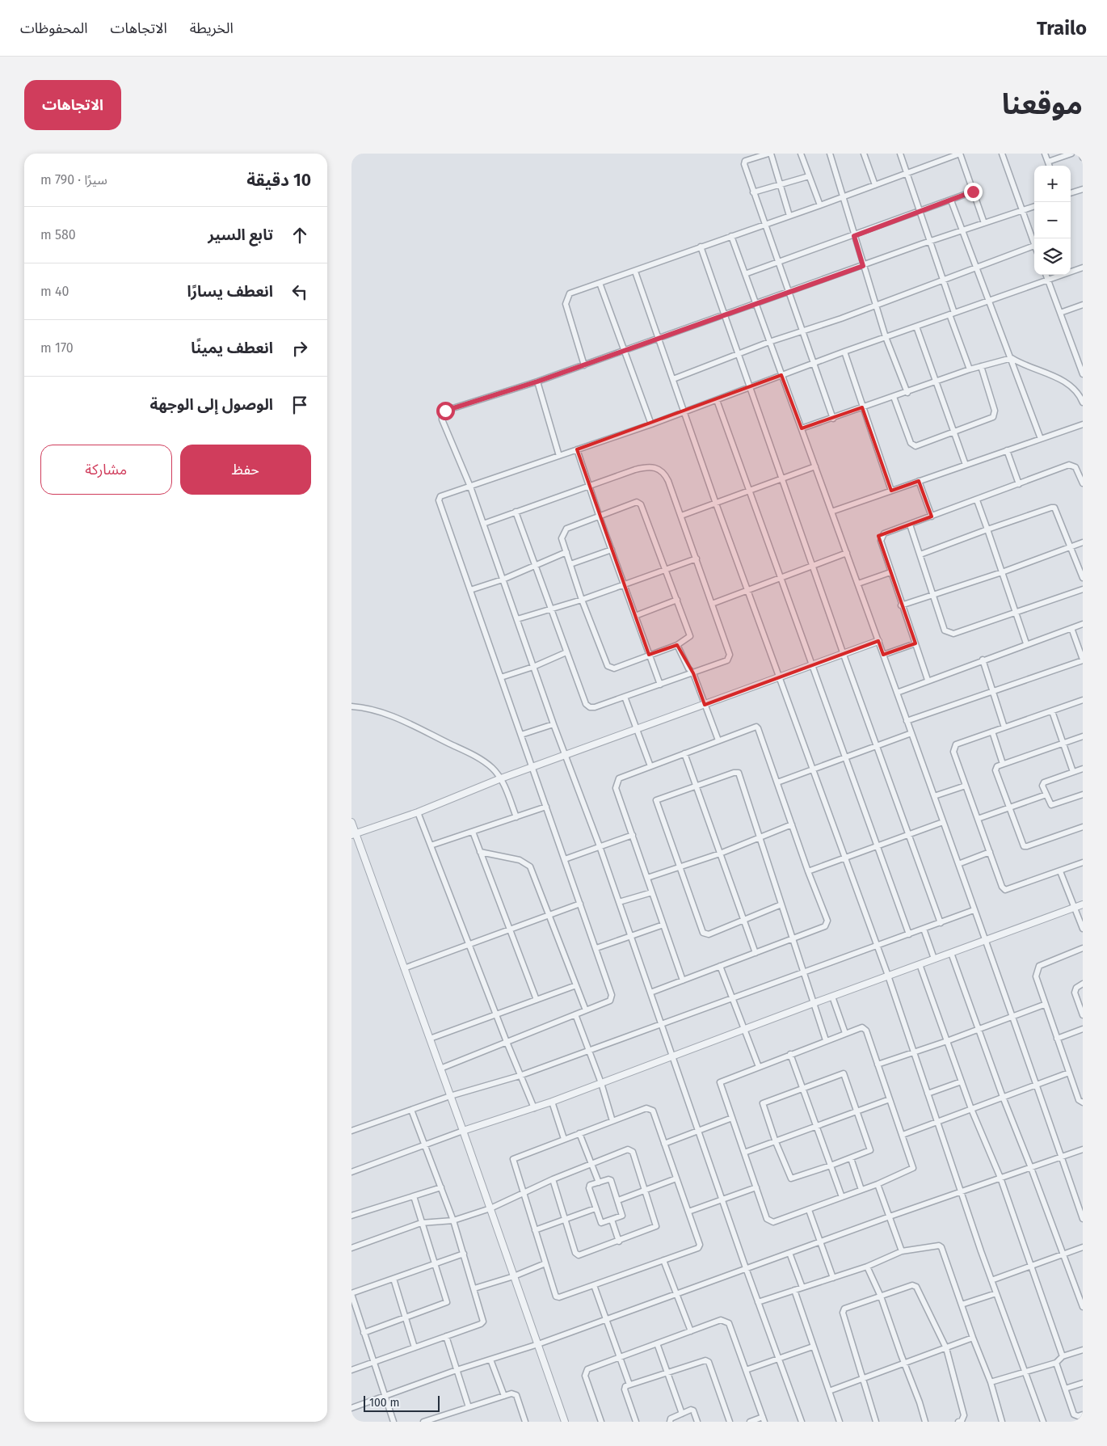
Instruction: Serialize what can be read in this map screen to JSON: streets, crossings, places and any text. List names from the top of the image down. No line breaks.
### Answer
{"scale_bar":"100 m","page":{"header":"Trailo","nav":["الخريطة","الاتجاهات","المحفوظات"],"title":"موقعنا","buttons":["الاتجاهات",["حفظ","مشاركة"]],"heading":["10 دقيقة","سيرًا · 790 m"],"map_buttons":["+","−"],"list":[["تابع السير","580 m"],["انعطف يسارًا","40 m"],["انعطف يمينًا","170 m"],"الوصول إلى الوجهة"],"scale":"100 m"}}
